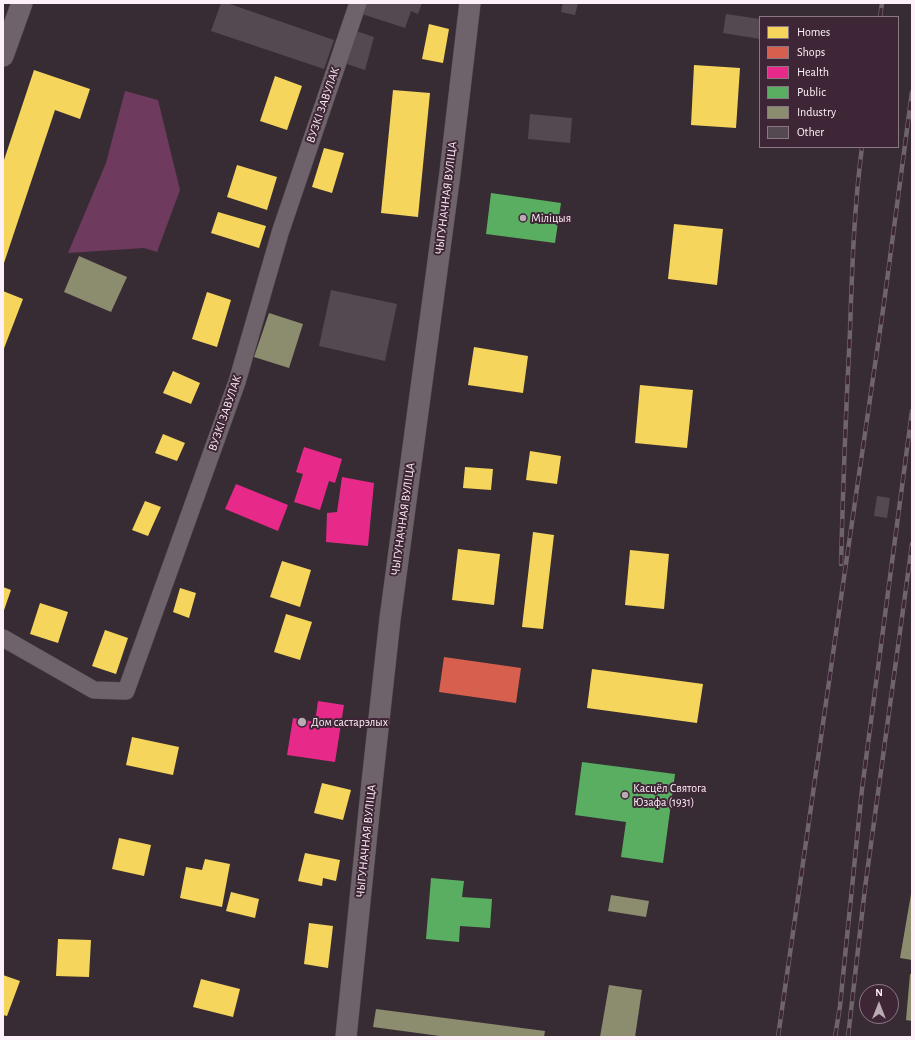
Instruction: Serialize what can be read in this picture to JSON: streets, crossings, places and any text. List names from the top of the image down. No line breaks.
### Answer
{"streets":{"street":["ВУЗКІ ЗАВУЛАК","ЧЫГУНАЧНАЯ ВУЛІЦА"]},"places":["Міліцыя","Дом састарэлых","Касцёл Святога Юзафа (1931)"],"legend":["Homes","Shops","Health","Public","Industry","Other"],"north":"top"}
